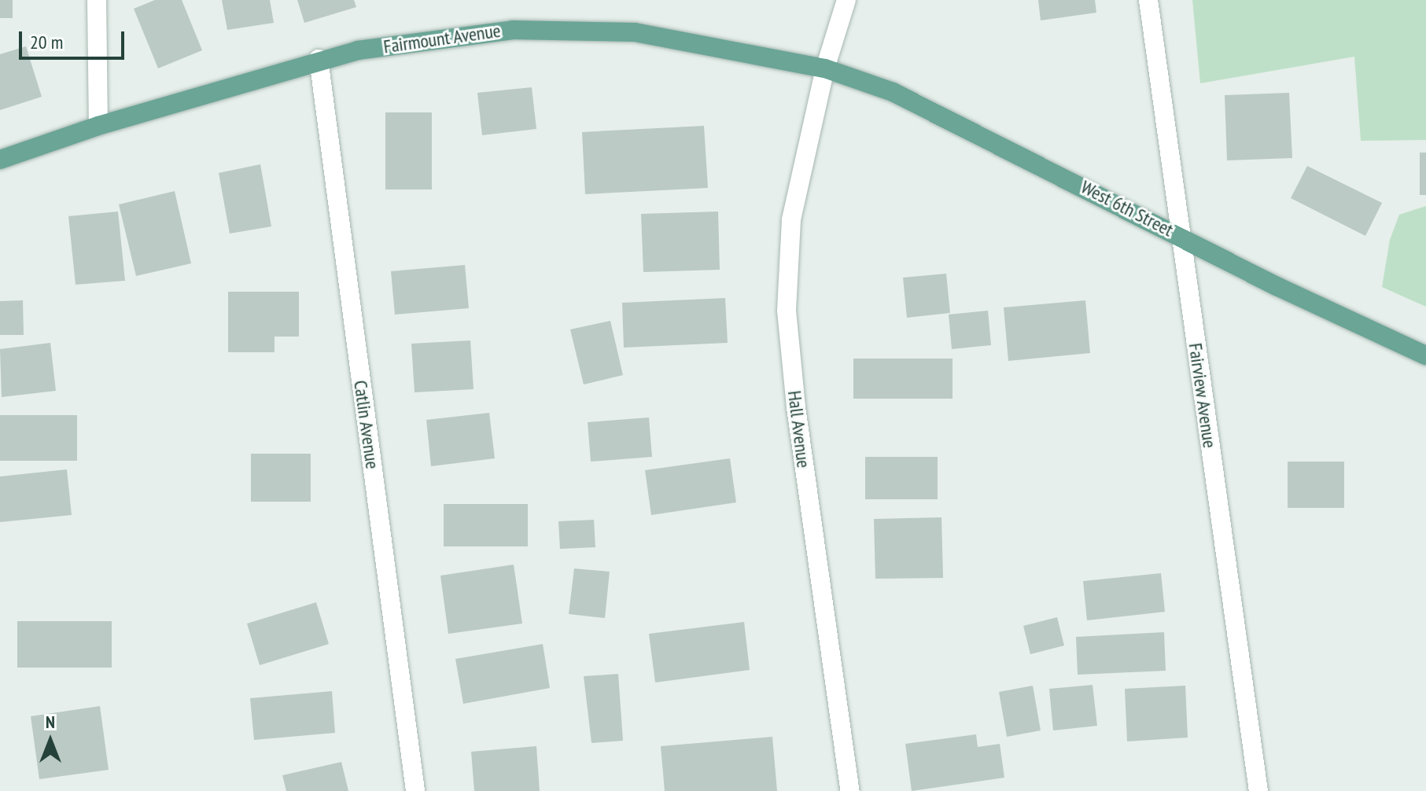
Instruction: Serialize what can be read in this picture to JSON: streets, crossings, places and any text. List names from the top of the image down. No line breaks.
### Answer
{"streets":{"main road":["Fairmount Avenue","West 6th Street"],"street":["Fairview Avenue","Catlin Avenue","Hall Avenue"]},"crossings":[["Fairmount Avenue","West 6th Street"],["Fairmount Avenue","Catlin Avenue"],["Fairmount Avenue","Hall Avenue"],["West 6th Street","Fairview Avenue"],["West 6th Street","Hall Avenue"]],"scale_bar":"20 m","north":"top"}
